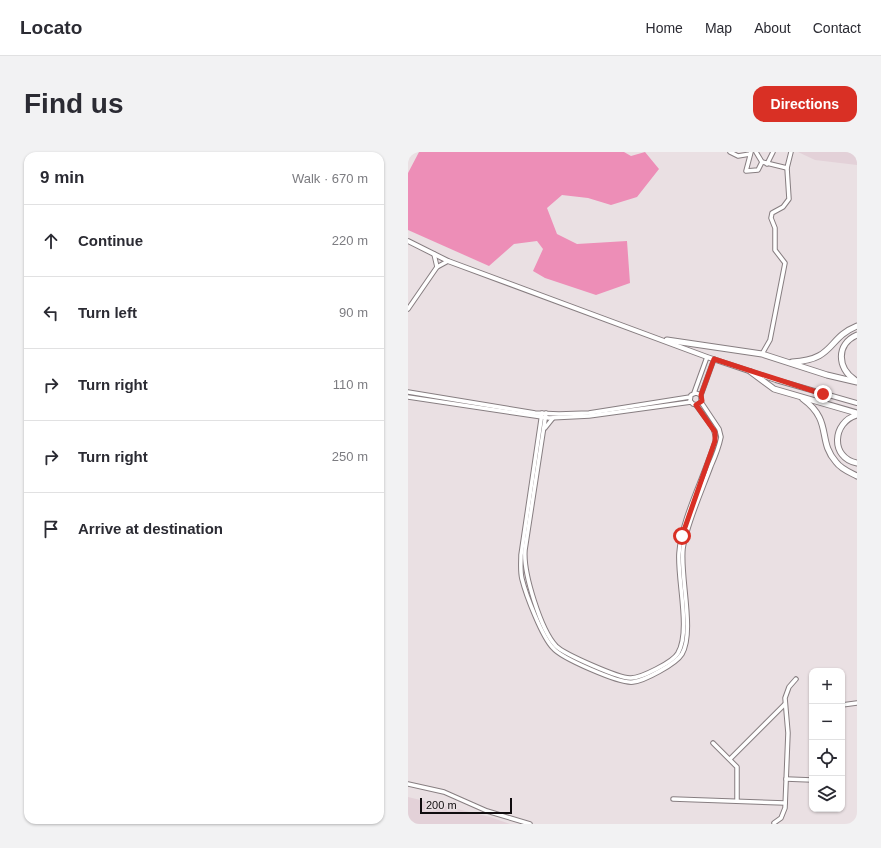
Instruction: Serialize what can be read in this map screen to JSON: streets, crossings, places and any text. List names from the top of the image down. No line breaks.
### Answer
{"scale_bar":"200 m","page":{"header":"Locato","nav":["Home","Map","About","Contact"],"buttons":"Directions","title":"Find us","heading":["9 min","Walk · 670 m"],"list":[["Continue","220 m"],["Turn left","90 m"],["Turn right","110 m"],["Turn right","250 m"],"Arrive at destination"],"map_buttons":["+","−"],"scale":"200 m"}}
